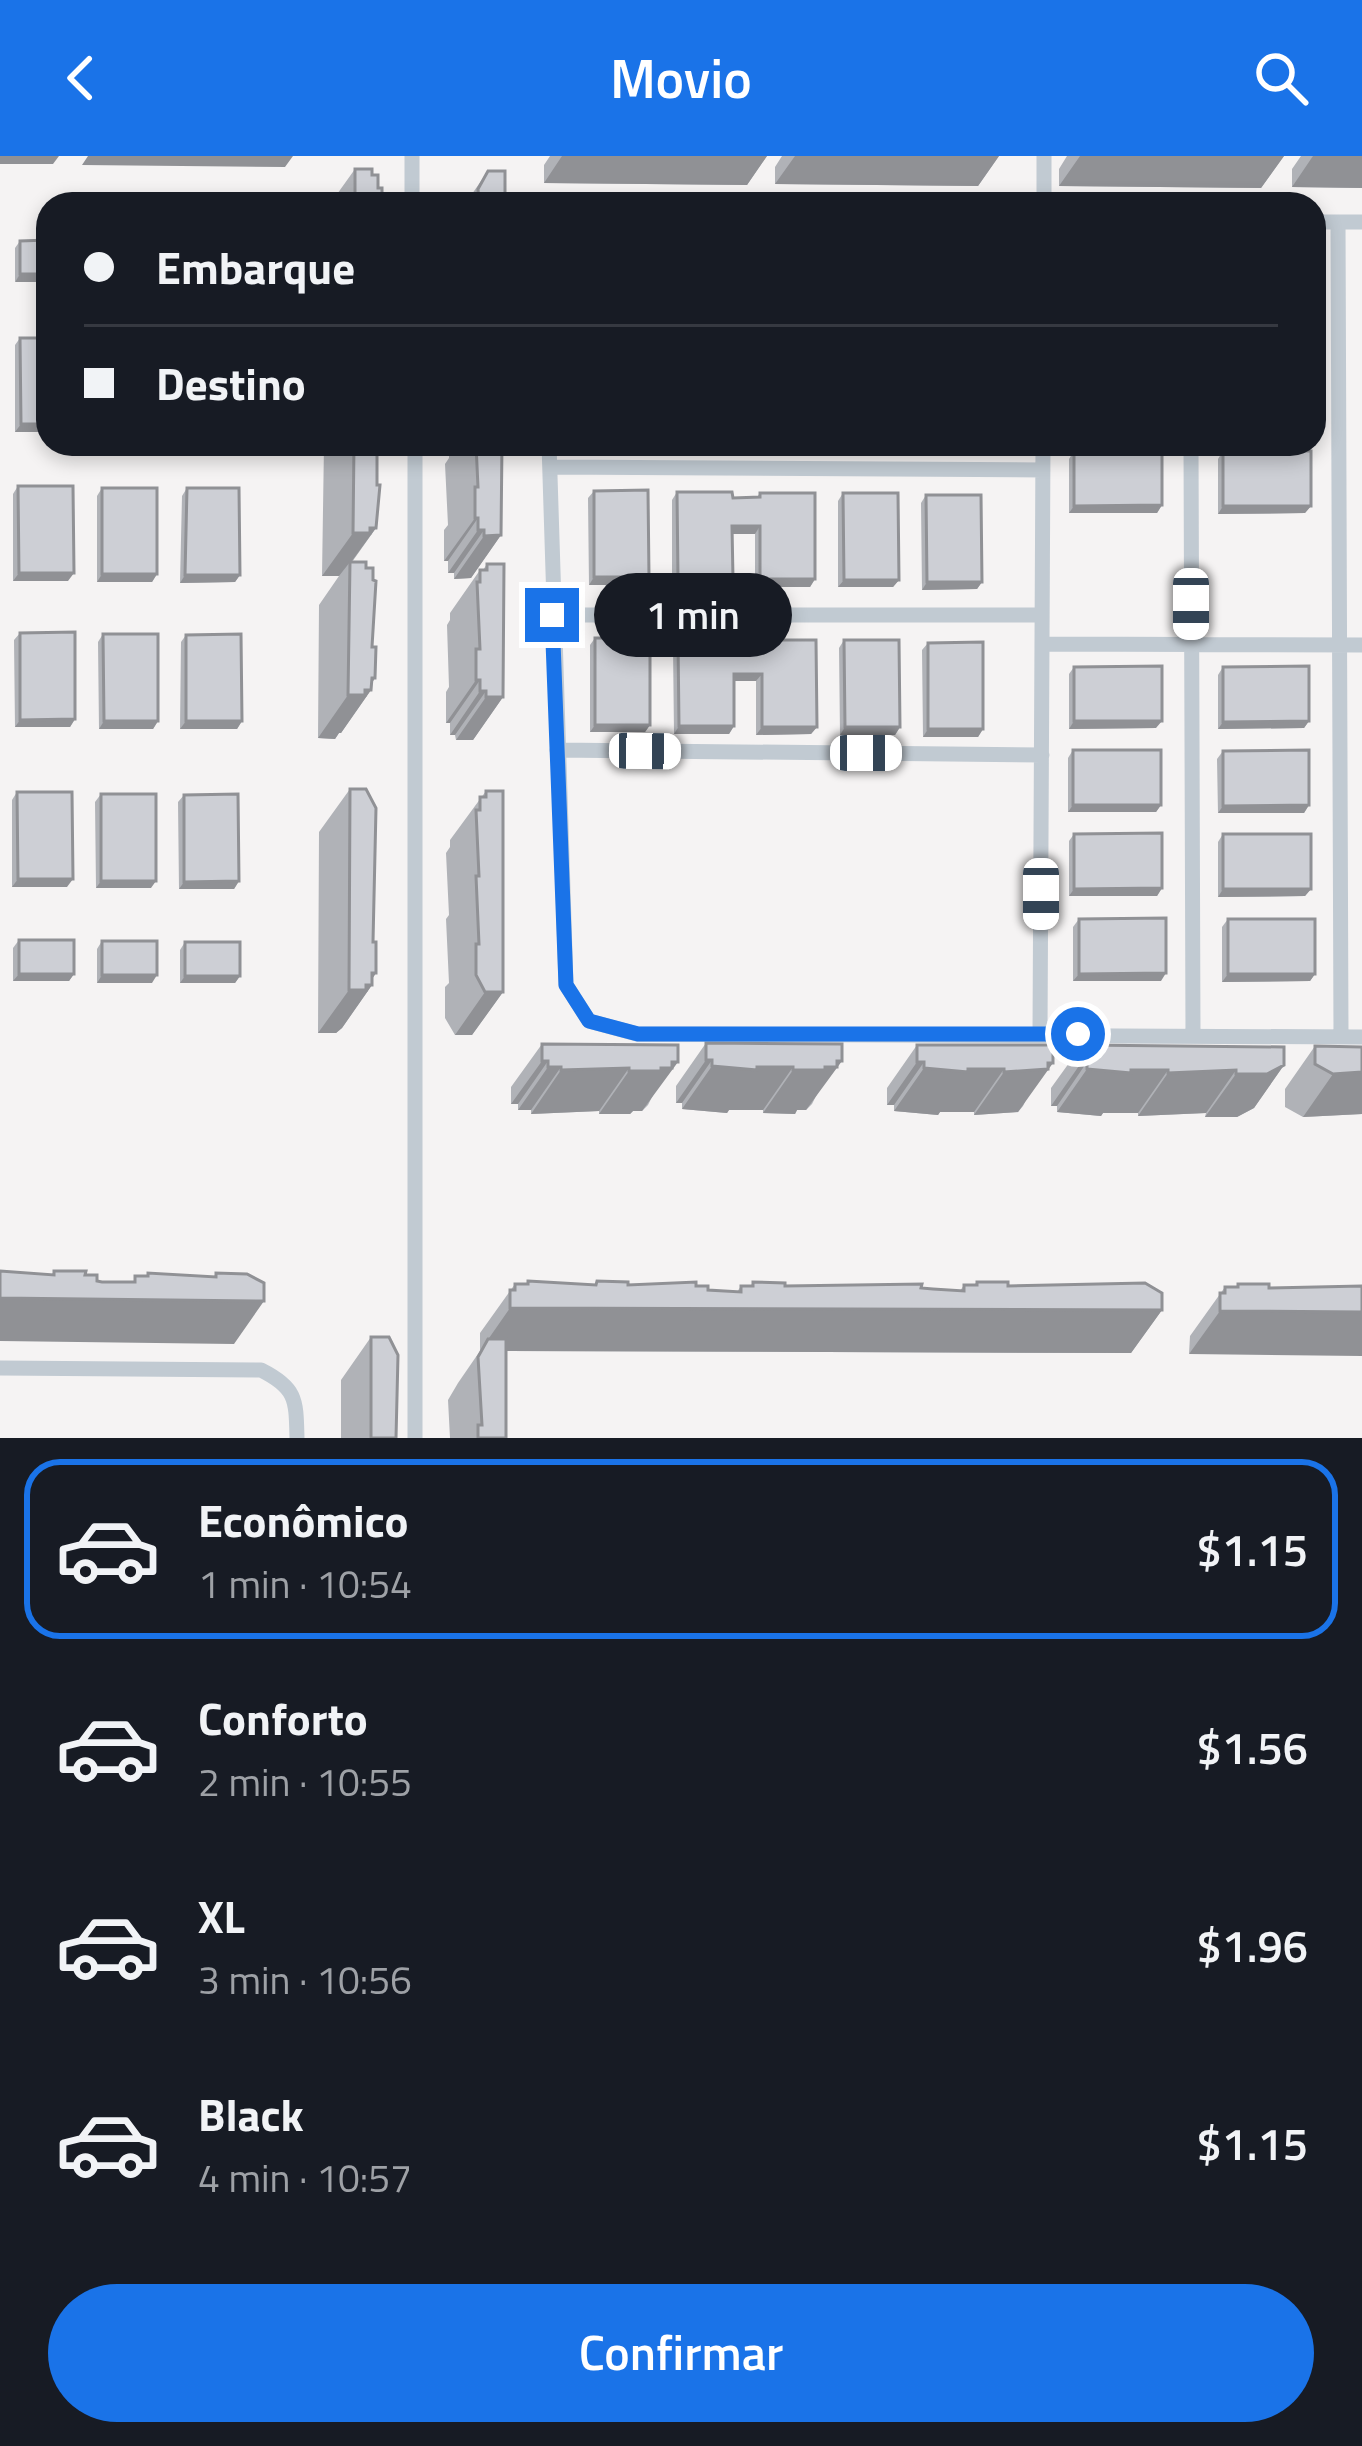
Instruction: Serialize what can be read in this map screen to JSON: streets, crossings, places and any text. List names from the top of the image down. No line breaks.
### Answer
{"page":{"header":"Movio","banner":["Embarque","Destino"],"bubble":"1 min","list":[{"name":"Econômico","note":"1 min · 10:54","value":"$1.15"},{"name":"Conforto","note":"2 min · 10:55","value":"$1.56"},{"name":"XL","note":"3 min · 10:56","value":"$1.96"},{"name":"Black","note":"4 min · 10:57","value":"$1.15"}],"buttons":"Confirmar"}}
